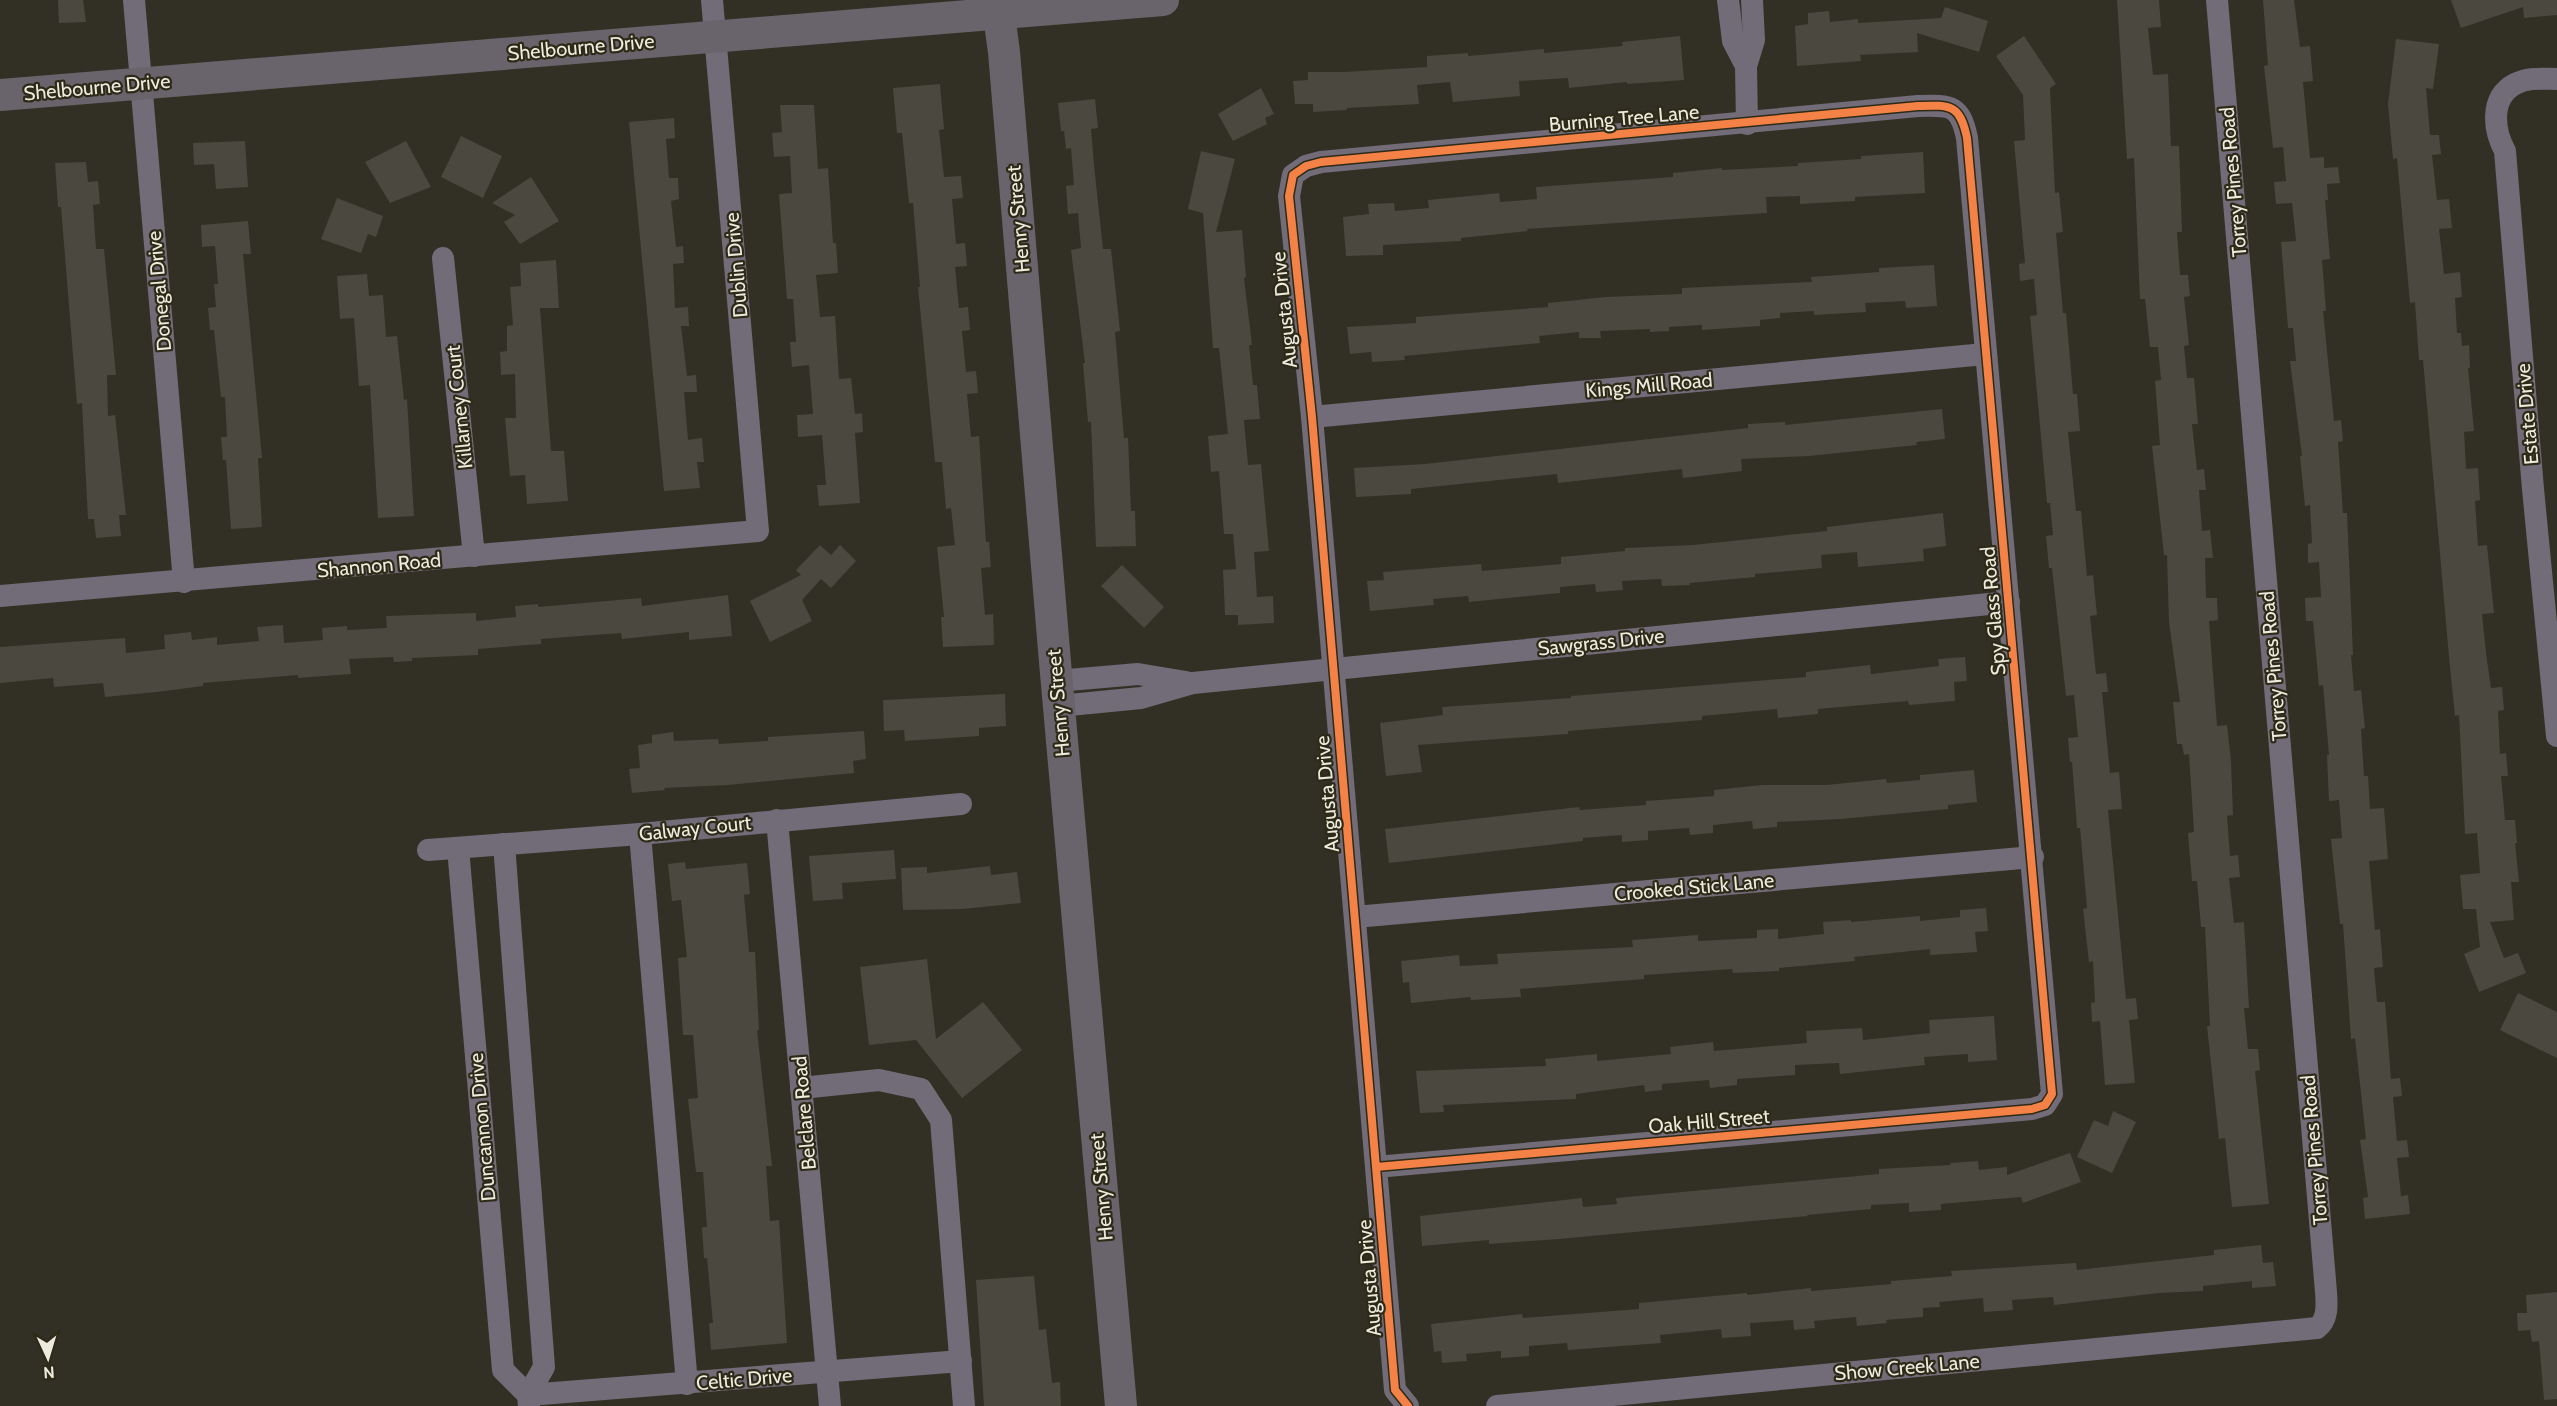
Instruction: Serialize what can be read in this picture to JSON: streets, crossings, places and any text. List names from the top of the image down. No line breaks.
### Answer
{"streets":{"street":["Shelbourne Drive","Burning Tree Lane","Torrey Pines Road","Henry Street","Dublin Drive","Donegal Drive","Augusta Drive","Kings Mill Road","Killarney Court","Estate Drive","Shannon Road","Spy Glass Road","Sawgrass Drive","Galway Court","Crooked Stick Lane","Belclare Road","Oak Hill Street","Duncannon Drive","Show Creek Lane","Celtic Drive"]},"crossings":[["Shelbourne Drive","Henry Street"],["Shelbourne Drive","Dublin Drive"],["Shelbourne Drive","Donegal Drive"],["Burning Tree Lane","Augusta Drive"],["Burning Tree Lane","Spy Glass Road"],["Torrey Pines Road","Show Creek Lane"],["Henry Street","Sawgrass Drive"],["Dublin Drive","Shannon Road"],["Donegal Drive","Shannon Road"],["Augusta Drive","Kings Mill Road"],["Augusta Drive","Sawgrass Drive"],["Augusta Drive","Crooked Stick Lane"],["Augusta Drive","Oak Hill Street"],["Kings Mill Road","Spy Glass Road"],["Killarney Court","Shannon Road"],["Spy Glass Road","Sawgrass Drive"],["Spy Glass Road","Crooked Stick Lane"],["Spy Glass Road","Oak Hill Street"],["Galway Court","Belclare Road"],["Galway Court","Duncannon Drive"],["Belclare Road","Celtic Drive"],["Duncannon Drive","Celtic Drive"]],"north":"bottom"}
